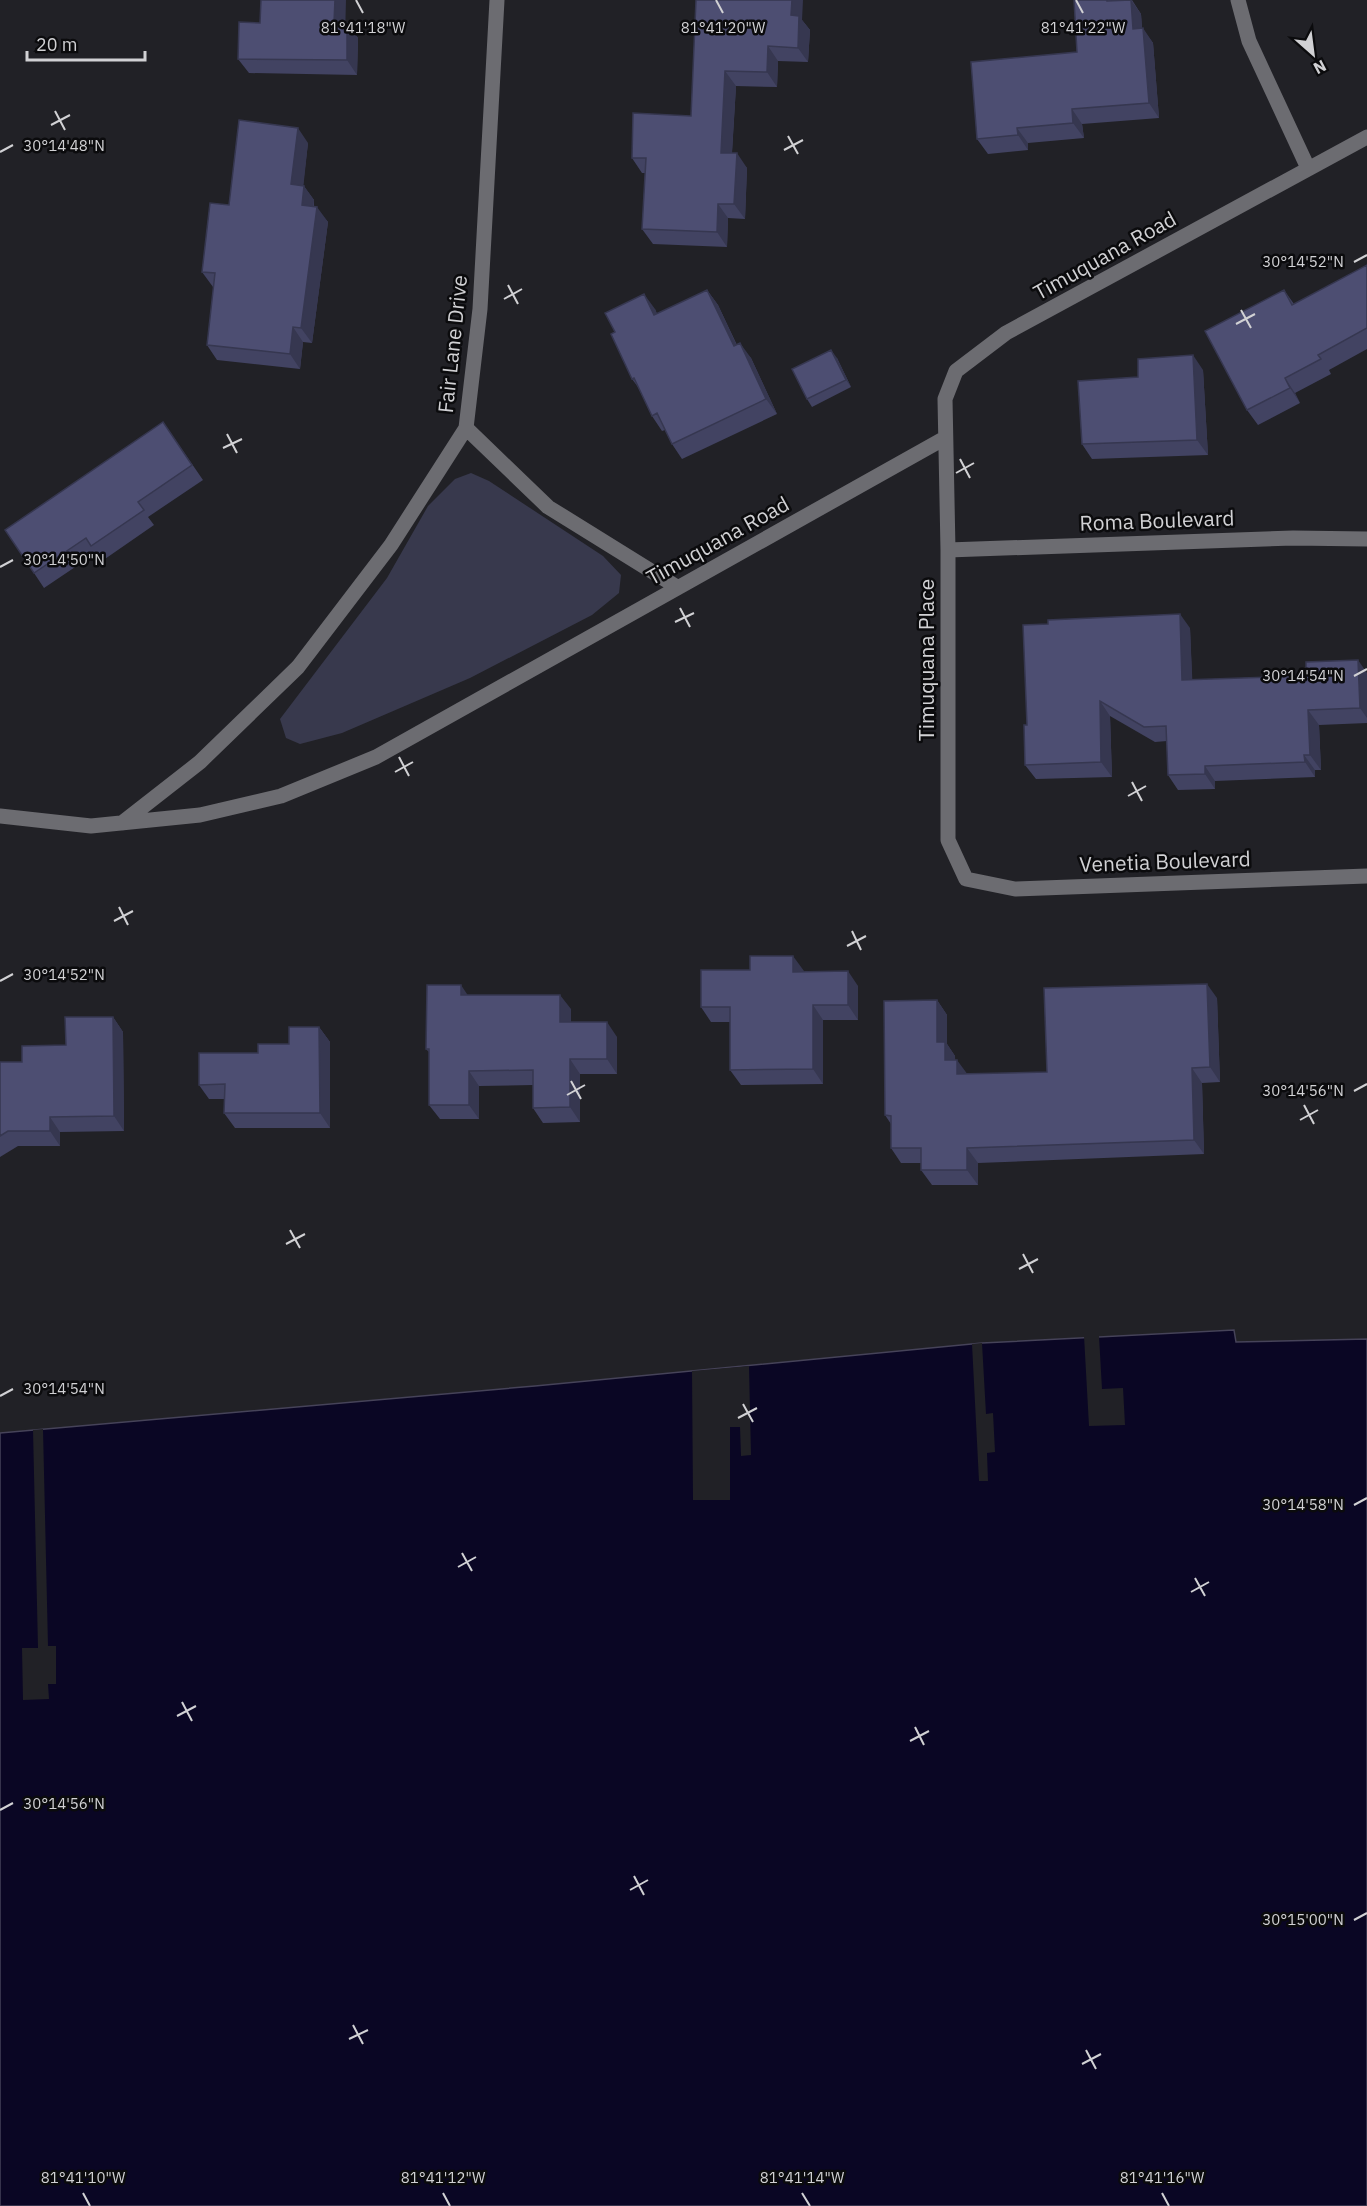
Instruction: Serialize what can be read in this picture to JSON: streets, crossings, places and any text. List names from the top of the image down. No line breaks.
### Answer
{"streets":{"street":["Timuquana Road","Fair Lane Drive","Roma Boulevard","Timuquana Place","Venetia Boulevard"]},"crossings":[["Timuquana Road","Fair Lane Drive"],["Timuquana Road","Timuquana Place"],["Roma Boulevard","Timuquana Place"],["Timuquana Place","Venetia Boulevard"]],"scale_bar":"20 m","north":"bottom right","coordinates":["81°41'18\"W","81°41'20\"W","81°41'22\"W","30°14'48\"N","30°14'52\"N","30°14'50\"N","30°14'54\"N","30°14'56\"N","30°14'58\"N","30°15'00\"N","81°41'10\"W","81°41'12\"W","81°41'14\"W","81°41'16\"W"]}
